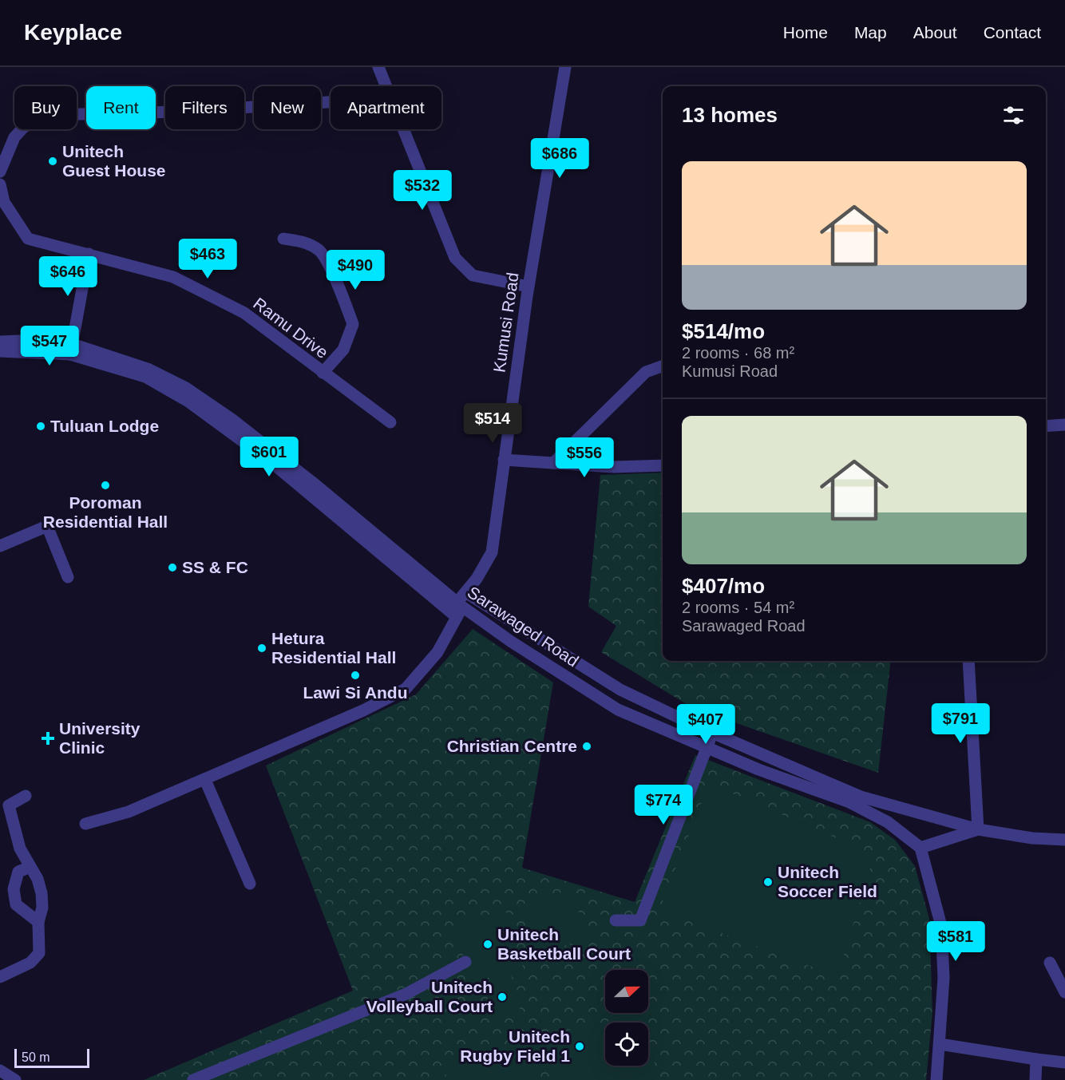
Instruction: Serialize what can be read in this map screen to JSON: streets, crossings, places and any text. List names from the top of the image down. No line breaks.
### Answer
{"streets":{"street":["Kumusi Road","Ramu Drive","Sarawaged Road"]},"crossings":[["Kumusi Road","Sarawaged Road"]],"places":{"other":["Unitech Guest House","Tuluan Lodge","Poroman Residential Hall","SS & FC","Hetura Residential Hall","Lawi Si Andu","Christian Centre","Unitech Soccer Field","Unitech Basketball Court","Unitech Volleyball Court","Unitech Rugby Field 1"],"health":["University Clinic"]},"scale_bar":"50 m","north":"right","page":{"header":"Keyplace","nav":["Home","Map","About","Contact"],"chip":["Buy","Rent","Filters","New","Apartment"],"heading":"13 homes","price":["$686","$532","$463","$490","$646","$547","$514","$601","$556","$791","$407","$774","$581"],"list":[{"name":"$514/mo","note":"2 rooms · 68 m² · Kumusi Road"},{"name":"$407/mo","note":"2 rooms · 54 m² · Sarawaged Road"}],"scale":"50 m"}}
